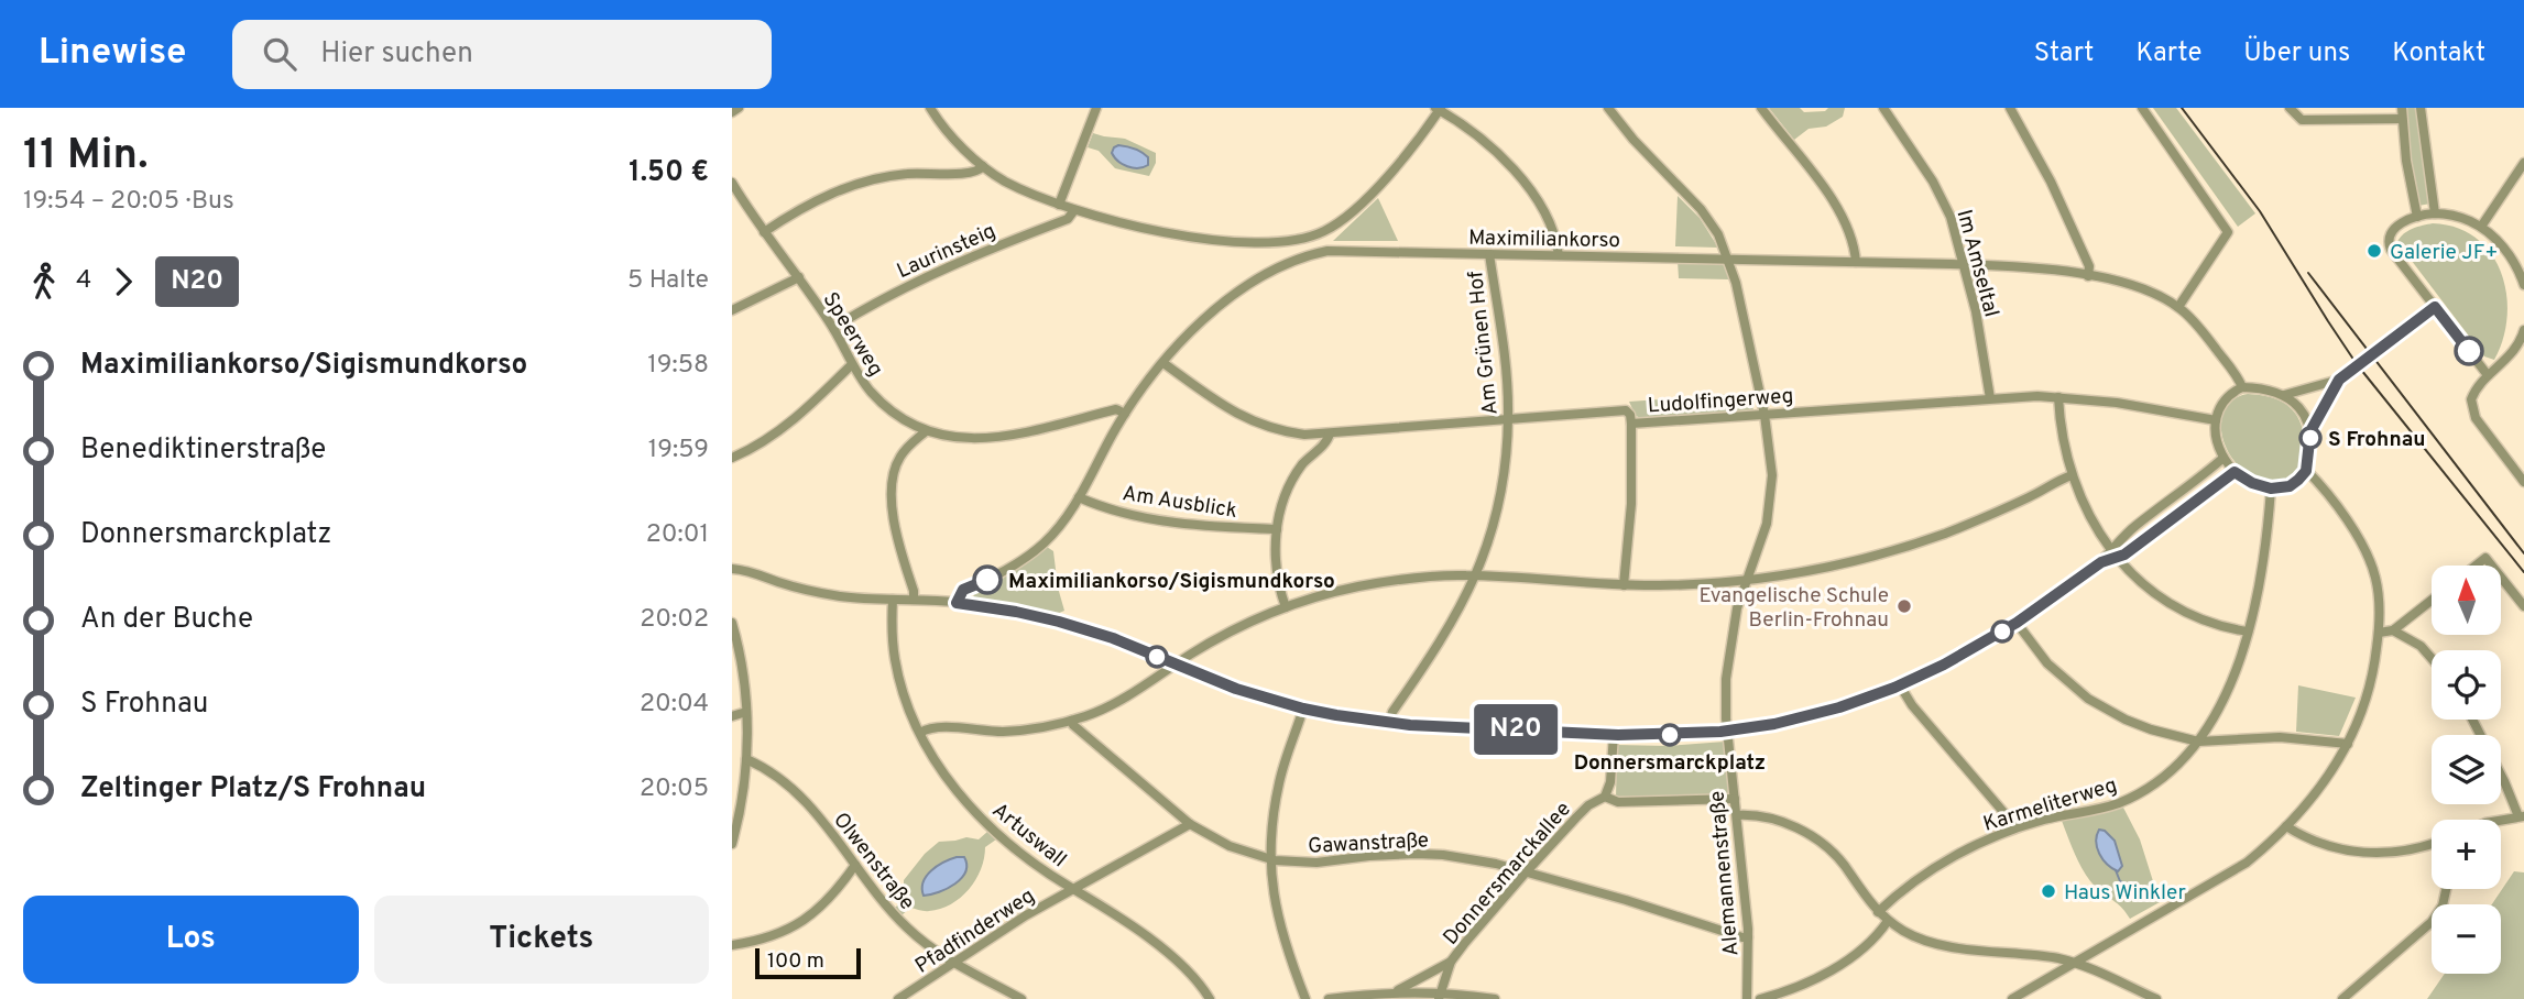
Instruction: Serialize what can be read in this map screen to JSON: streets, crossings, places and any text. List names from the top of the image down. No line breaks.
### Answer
{"streets":{"street":["Maximiliankorso","Laurinsteig","Im Amseltal","Speerweg","Am Grünen Hof","Ludolfingerweg","Am Ausblick","Karmeliterweg","Artuswall","Gawanstraße","Olwenstraße","Donnersmarckallee","Alemannenstraße","Pfadfinderweg"]},"crossings":[["Maximiliankorso","Im Amseltal"],["Maximiliankorso","Speerweg"],["Maximiliankorso","Am Grünen Hof"],["Maximiliankorso","Ludolfingerweg"],["Maximiliankorso","Am Ausblick"],["Maximiliankorso","Karmeliterweg"],["Maximiliankorso","Alemannenstraße"],["Laurinsteig","Speerweg"],["Im Amseltal","Ludolfingerweg"],["Am Grünen Hof","Ludolfingerweg"],["Ludolfingerweg","Karmeliterweg"],["Ludolfingerweg","Alemannenstraße"],["Artuswall","Pfadfinderweg"],["Gawanstraße","Donnersmarckallee"],["Gawanstraße","Alemannenstraße"],["Gawanstraße","Pfadfinderweg"],["Olwenstraße","Pfadfinderweg"]],"places":["Galerie JF+","S Frohnau","Maximiliankorso/Sigismundkorso","Evangelische Schule Berlin-Frohnau","Donnersmarckplatz","Haus Winkler"],"lines":["bus line N20"],"scale_bar":"100 m","north":"top","page":{"header":"Linewise","search":"Hier suchen","nav":["Start","Karte","Über uns","Kontakt"],"heading":["11 Min.","19:54 – 20:05 · Bus","1.50 €"],"on_map":"N20","legs":["4","N20","5 Halte"],"list":[{"name":"Maximiliankorso/Sigismundkorso","value":"19:58"},{"name":"Benediktinerstraße","value":"19:59"},{"name":"Donnersmarckplatz","value":"20:01"},{"name":"An der Buche","value":"20:02"},{"name":"S Frohnau","value":"20:04"},{"name":"Zeltinger Platz/S Frohnau","value":"20:05"}],"map_buttons":["+","−"],"buttons":["Los","Tickets"],"scale":"100 m"}}
